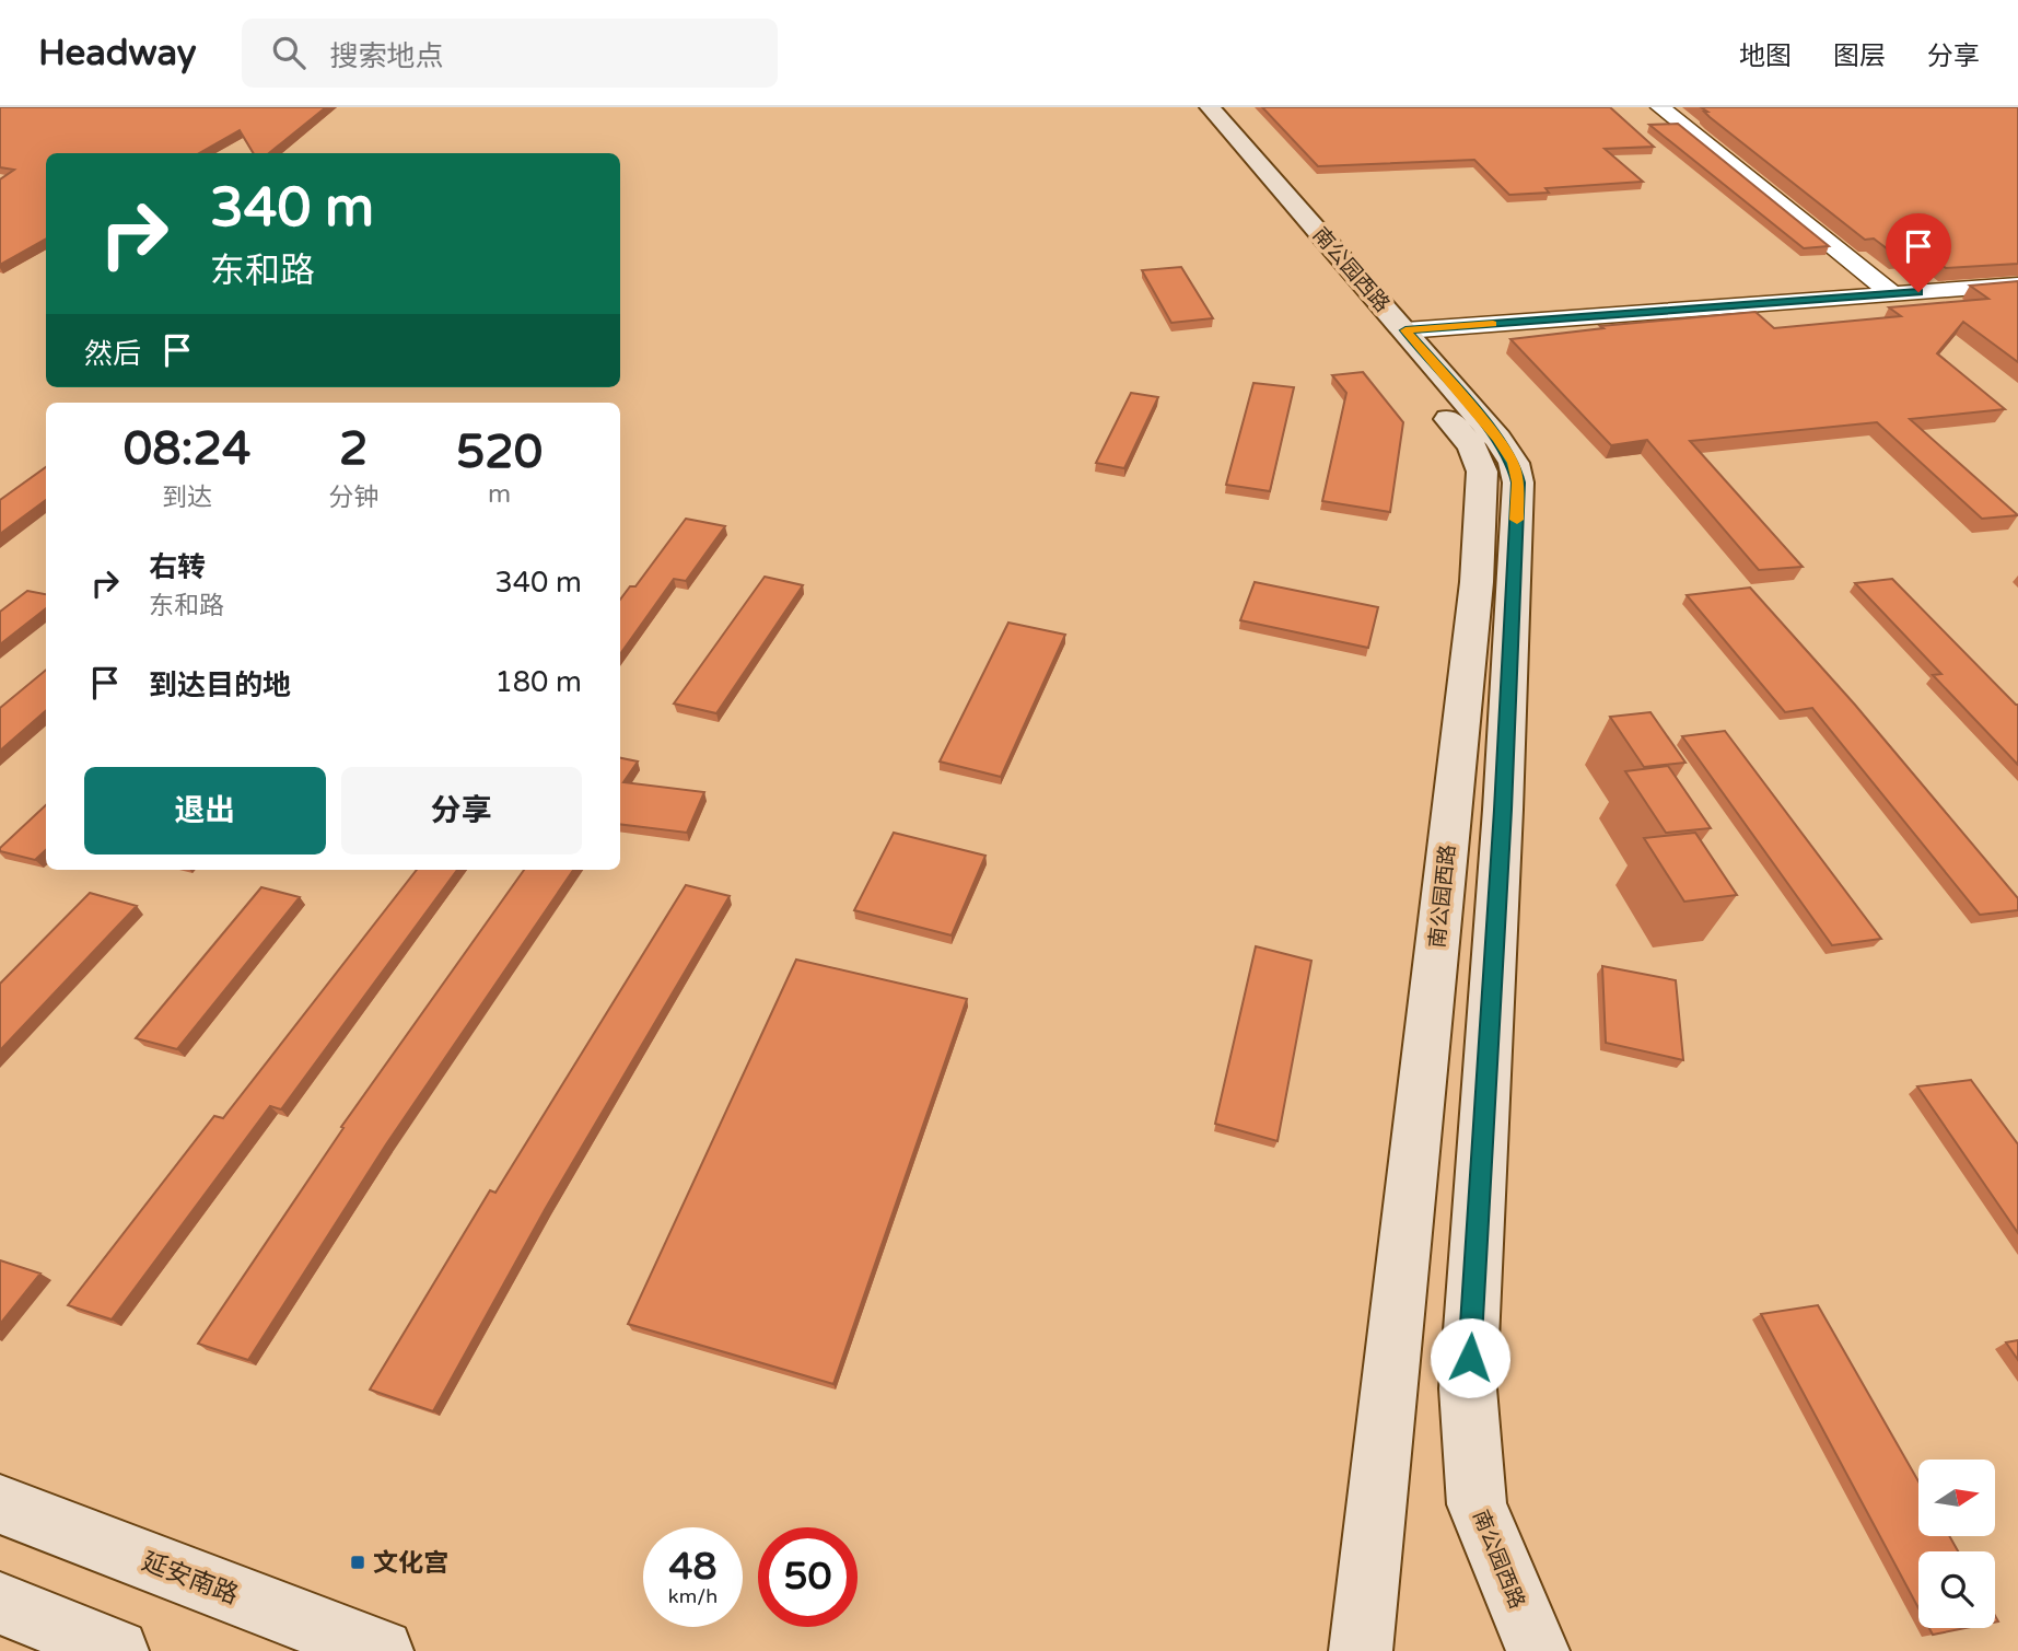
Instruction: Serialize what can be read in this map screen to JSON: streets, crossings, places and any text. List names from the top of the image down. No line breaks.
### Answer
{"streets":{"main road":["南公园西路","延安南路"]},"places":{"transit":["文化宫"]},"north":"right","page":{"header":"Headway","search":"搜索地点","nav":["地图","图层","分享"],"turn":["340 m","东和路"],"then":"然后","eta":["08:24","到达","2","分钟","520","m"],"list":[{"name":"右转","note":"东和路","value":"340 m"},{"name":"到达目的地","value":"180 m"}],"buttons":["退出","分享"],"speed":"48 km/h","limit":"50"}}
